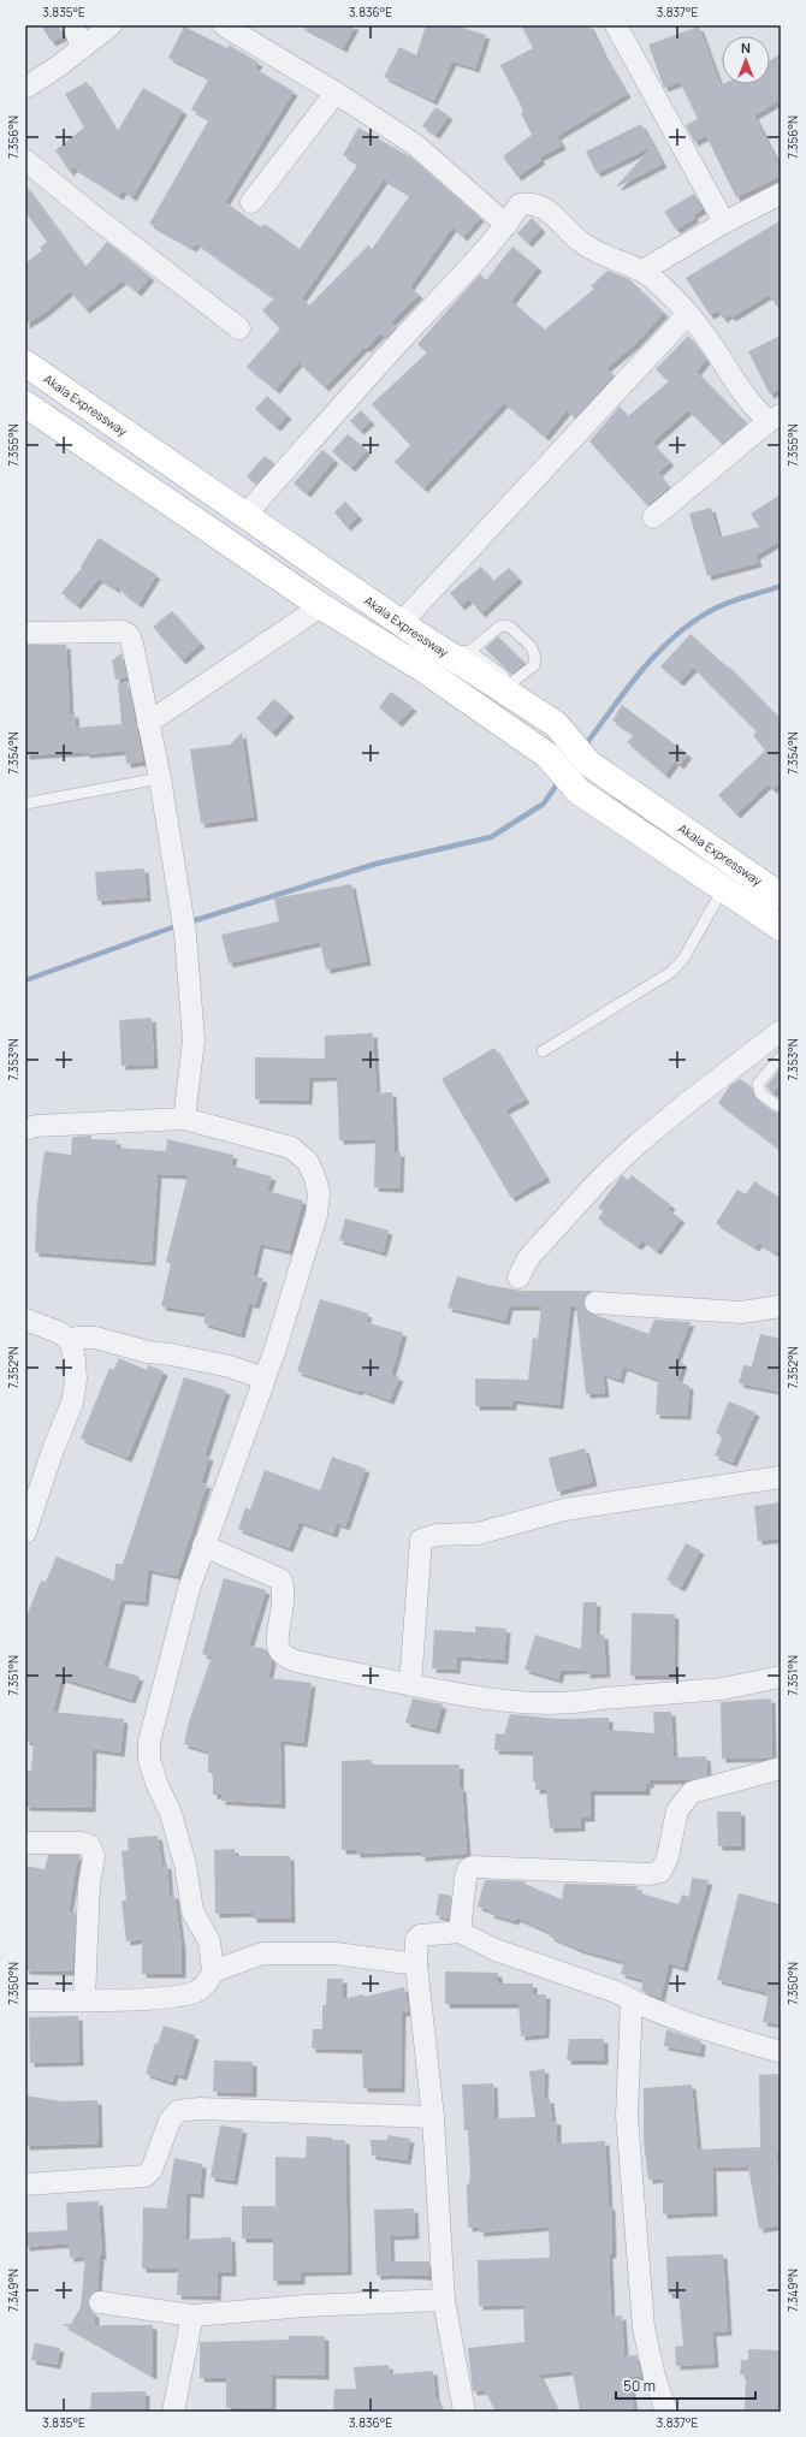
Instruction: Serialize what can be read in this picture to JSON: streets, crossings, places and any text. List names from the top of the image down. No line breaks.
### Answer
{"streets":{"main road":["Akala Expressway"]},"scale_bar":"50 m","north":"top","coordinates":["3.835°E","3.836°E","3.837°E","7.356°N","7.355°N","7.354°N","7.353°N","7.352°N","7.351°N","7.350°N","7.349°N"]}
